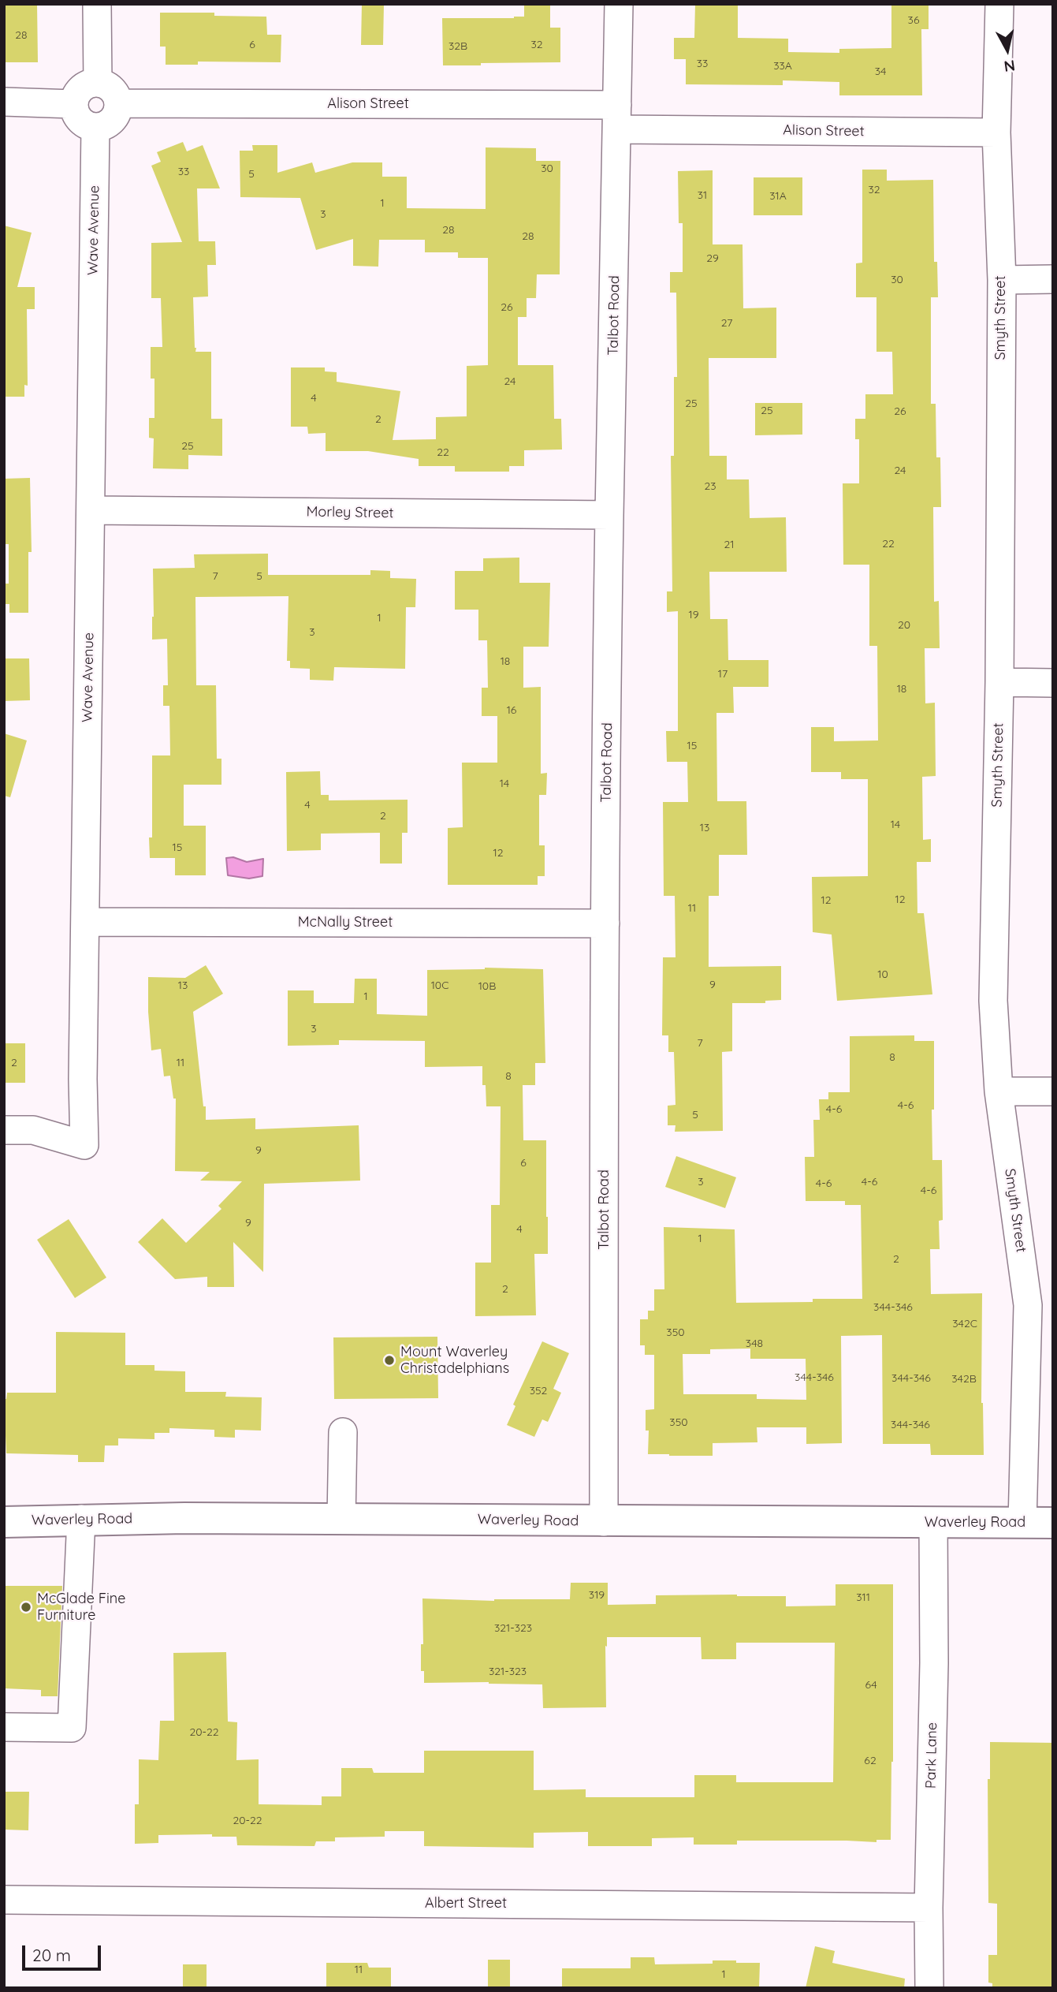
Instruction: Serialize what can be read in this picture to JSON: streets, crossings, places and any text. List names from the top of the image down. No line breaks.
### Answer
{"streets":{"main road":["Waverley Road"],"street":["Alison Street","Wave Avenue","Talbot Road","Smyth Street","Morley Street","McNally Street","Park Lane","Albert Street"]},"crossings":[["Alison Street","Wave Avenue"],["Alison Street","Talbot Road"],["Alison Street","Smyth Street"],["Wave Avenue","Morley Street"],["Wave Avenue","McNally Street"],["Talbot Road","Morley Street"],["Talbot Road","McNally Street"],["Talbot Road","Waverley Road"],["Smyth Street","Waverley Road"],["Waverley Road","Park Lane"],["Park Lane","Albert Street"]],"places":["Mount Waverley Christadelphians","McGlade Fine Furniture"],"house_numbers":["36","28","6","32","32B","33","33A","34","30","33","5","32","31","31A","1","3","28","28","29","30","26","27","24","4","25","25","26","2","25","22","24","23","22","21","7","5","19","1","20","3","18","17","18","16","15","14","4","2","14","13","15","12","12","12","11","10","9","13","10C","10B","1","3","7","8","2","11","8","4-6","4-6","5","9","6","3","4-6","4-6","4-6","9","4","1","2","2","344-346","342C","350","348","344-346","344-346","342B","352","350","344-346","319","311","321-323","321-323","64","20-22","62","20-22","11","1"],"scale_bar":"20 m","north":"bottom"}
